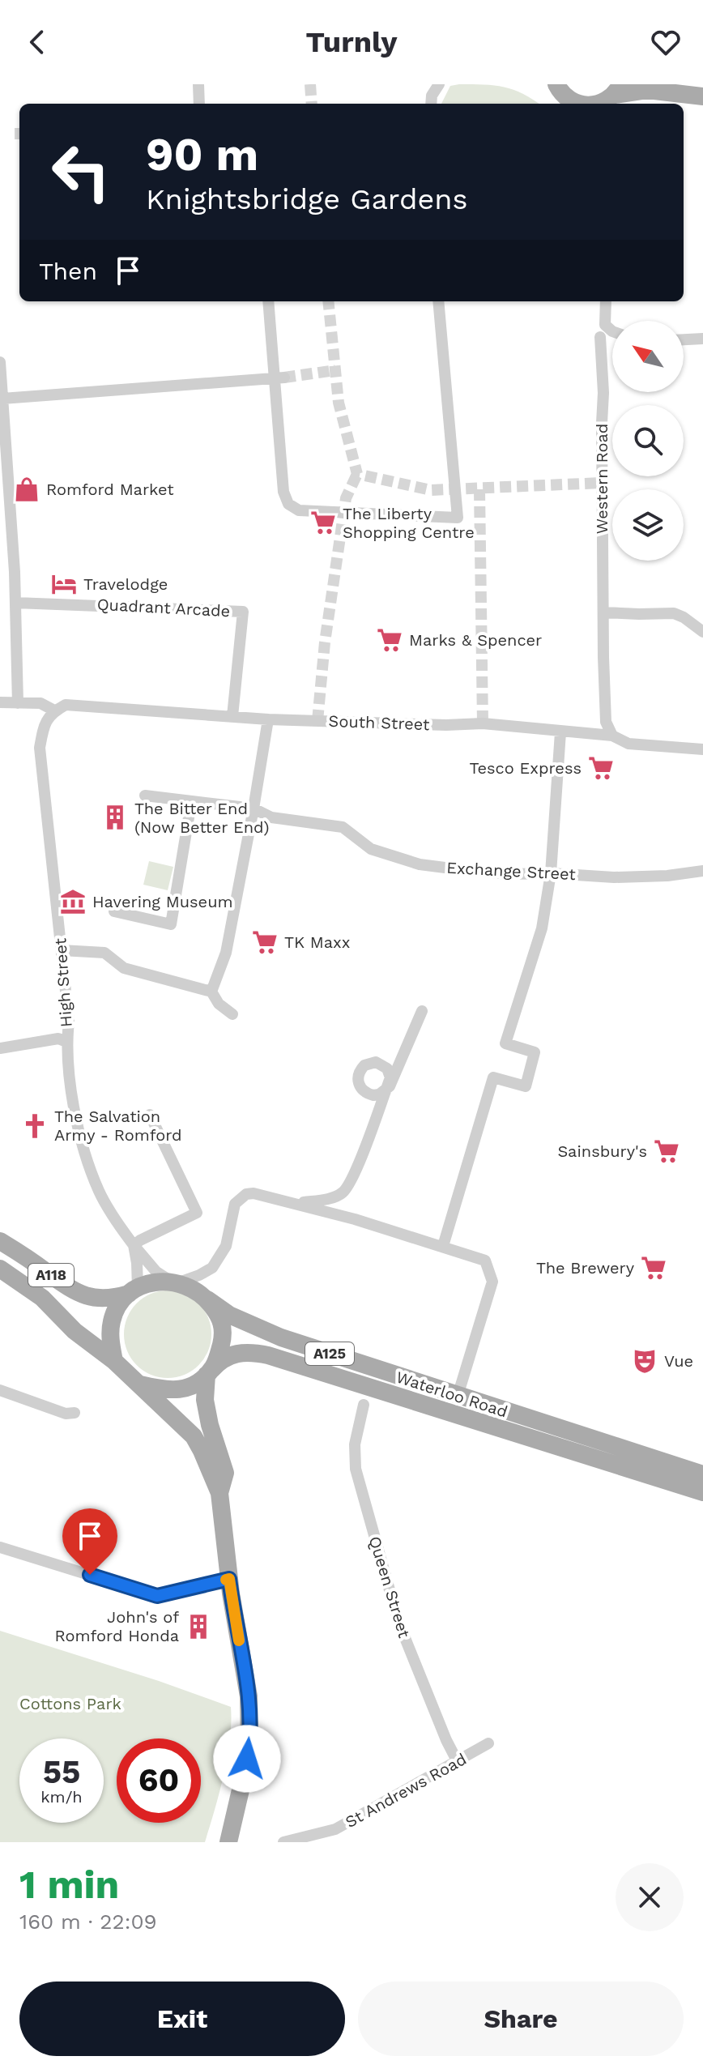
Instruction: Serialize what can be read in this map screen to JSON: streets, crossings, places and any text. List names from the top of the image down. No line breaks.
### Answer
{"streets":{"main road":["A118","A125","Waterloo Road"],"street":["Western Road","Quadrant Arcade","South Street","Exchange Street","High Street","Queen Street","St Andrews Road"]},"crossings":[["Western Road","South Street"],["Quadrant Arcade","South Street"],["South Street","High Street"],["High Street","A118"],["High Street","Waterloo Road"],["A118","Waterloo Road"],["Queen Street","St Andrews Road"]],"parks":["Cottons Park"],"places":{"shop":["Romford Market"],"supermarket":["The Liberty Shopping Centre","Marks & Spencer","Tesco Express","TK Maxx","Sainsbury's","The Brewery"],"hotel":["Travelodge"],"building":["The Bitter End (Now Better End)","John's of Romford Honda"],"museum":["Havering Museum"],"church":["The Salvation Army - Romford"],"theatre":["Vue"]},"north":"top left","page":{"header":"Turnly","turn":["90 m","Knightsbridge Gardens"],"then":"Then","speed":"55 km/h","limit":"60","heading":["1 min","160 m · 22:09"],"buttons":["Exit","Share"]}}
